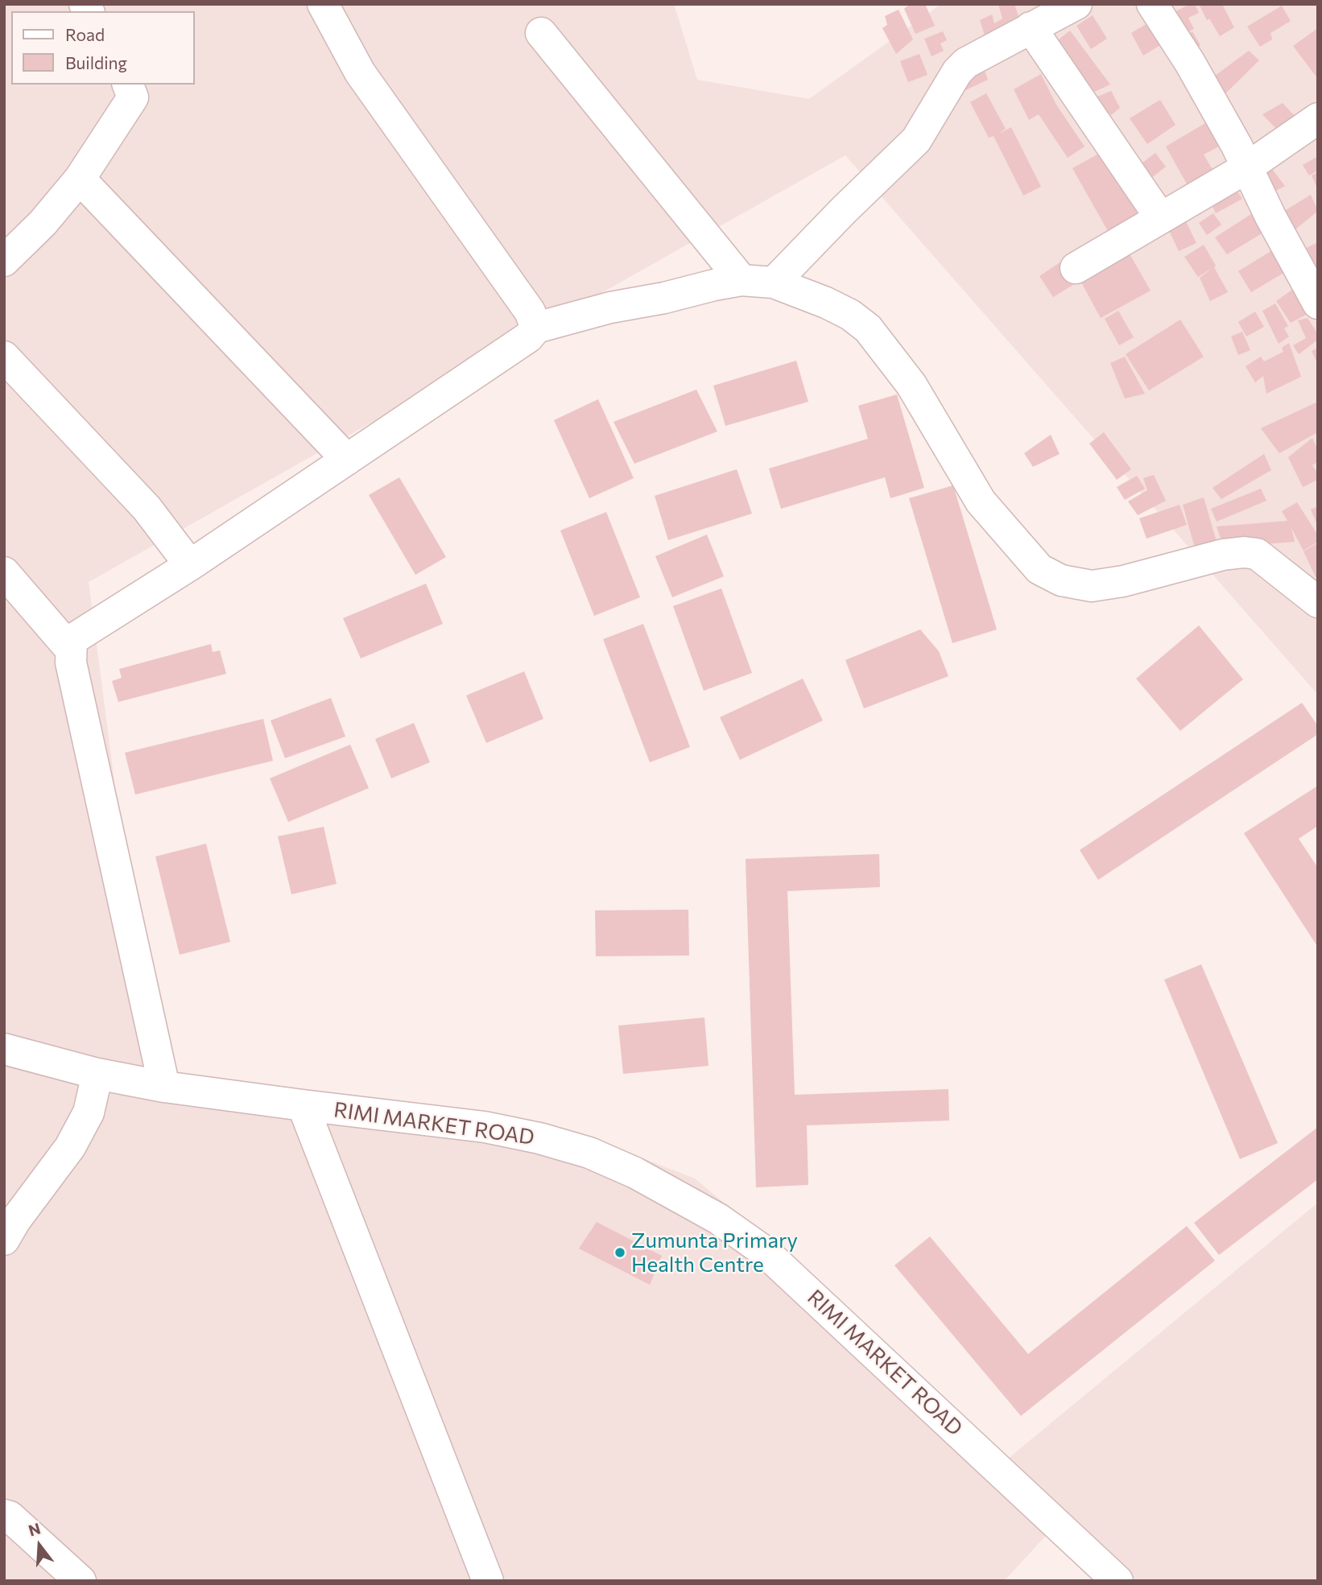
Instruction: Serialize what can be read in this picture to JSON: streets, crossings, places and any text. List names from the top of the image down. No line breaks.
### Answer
{"streets":{"street":["RIMI MARKET ROAD"]},"places":["Zumunta Primary Health Centre"],"legend":["Road","Building"],"north":"top"}
